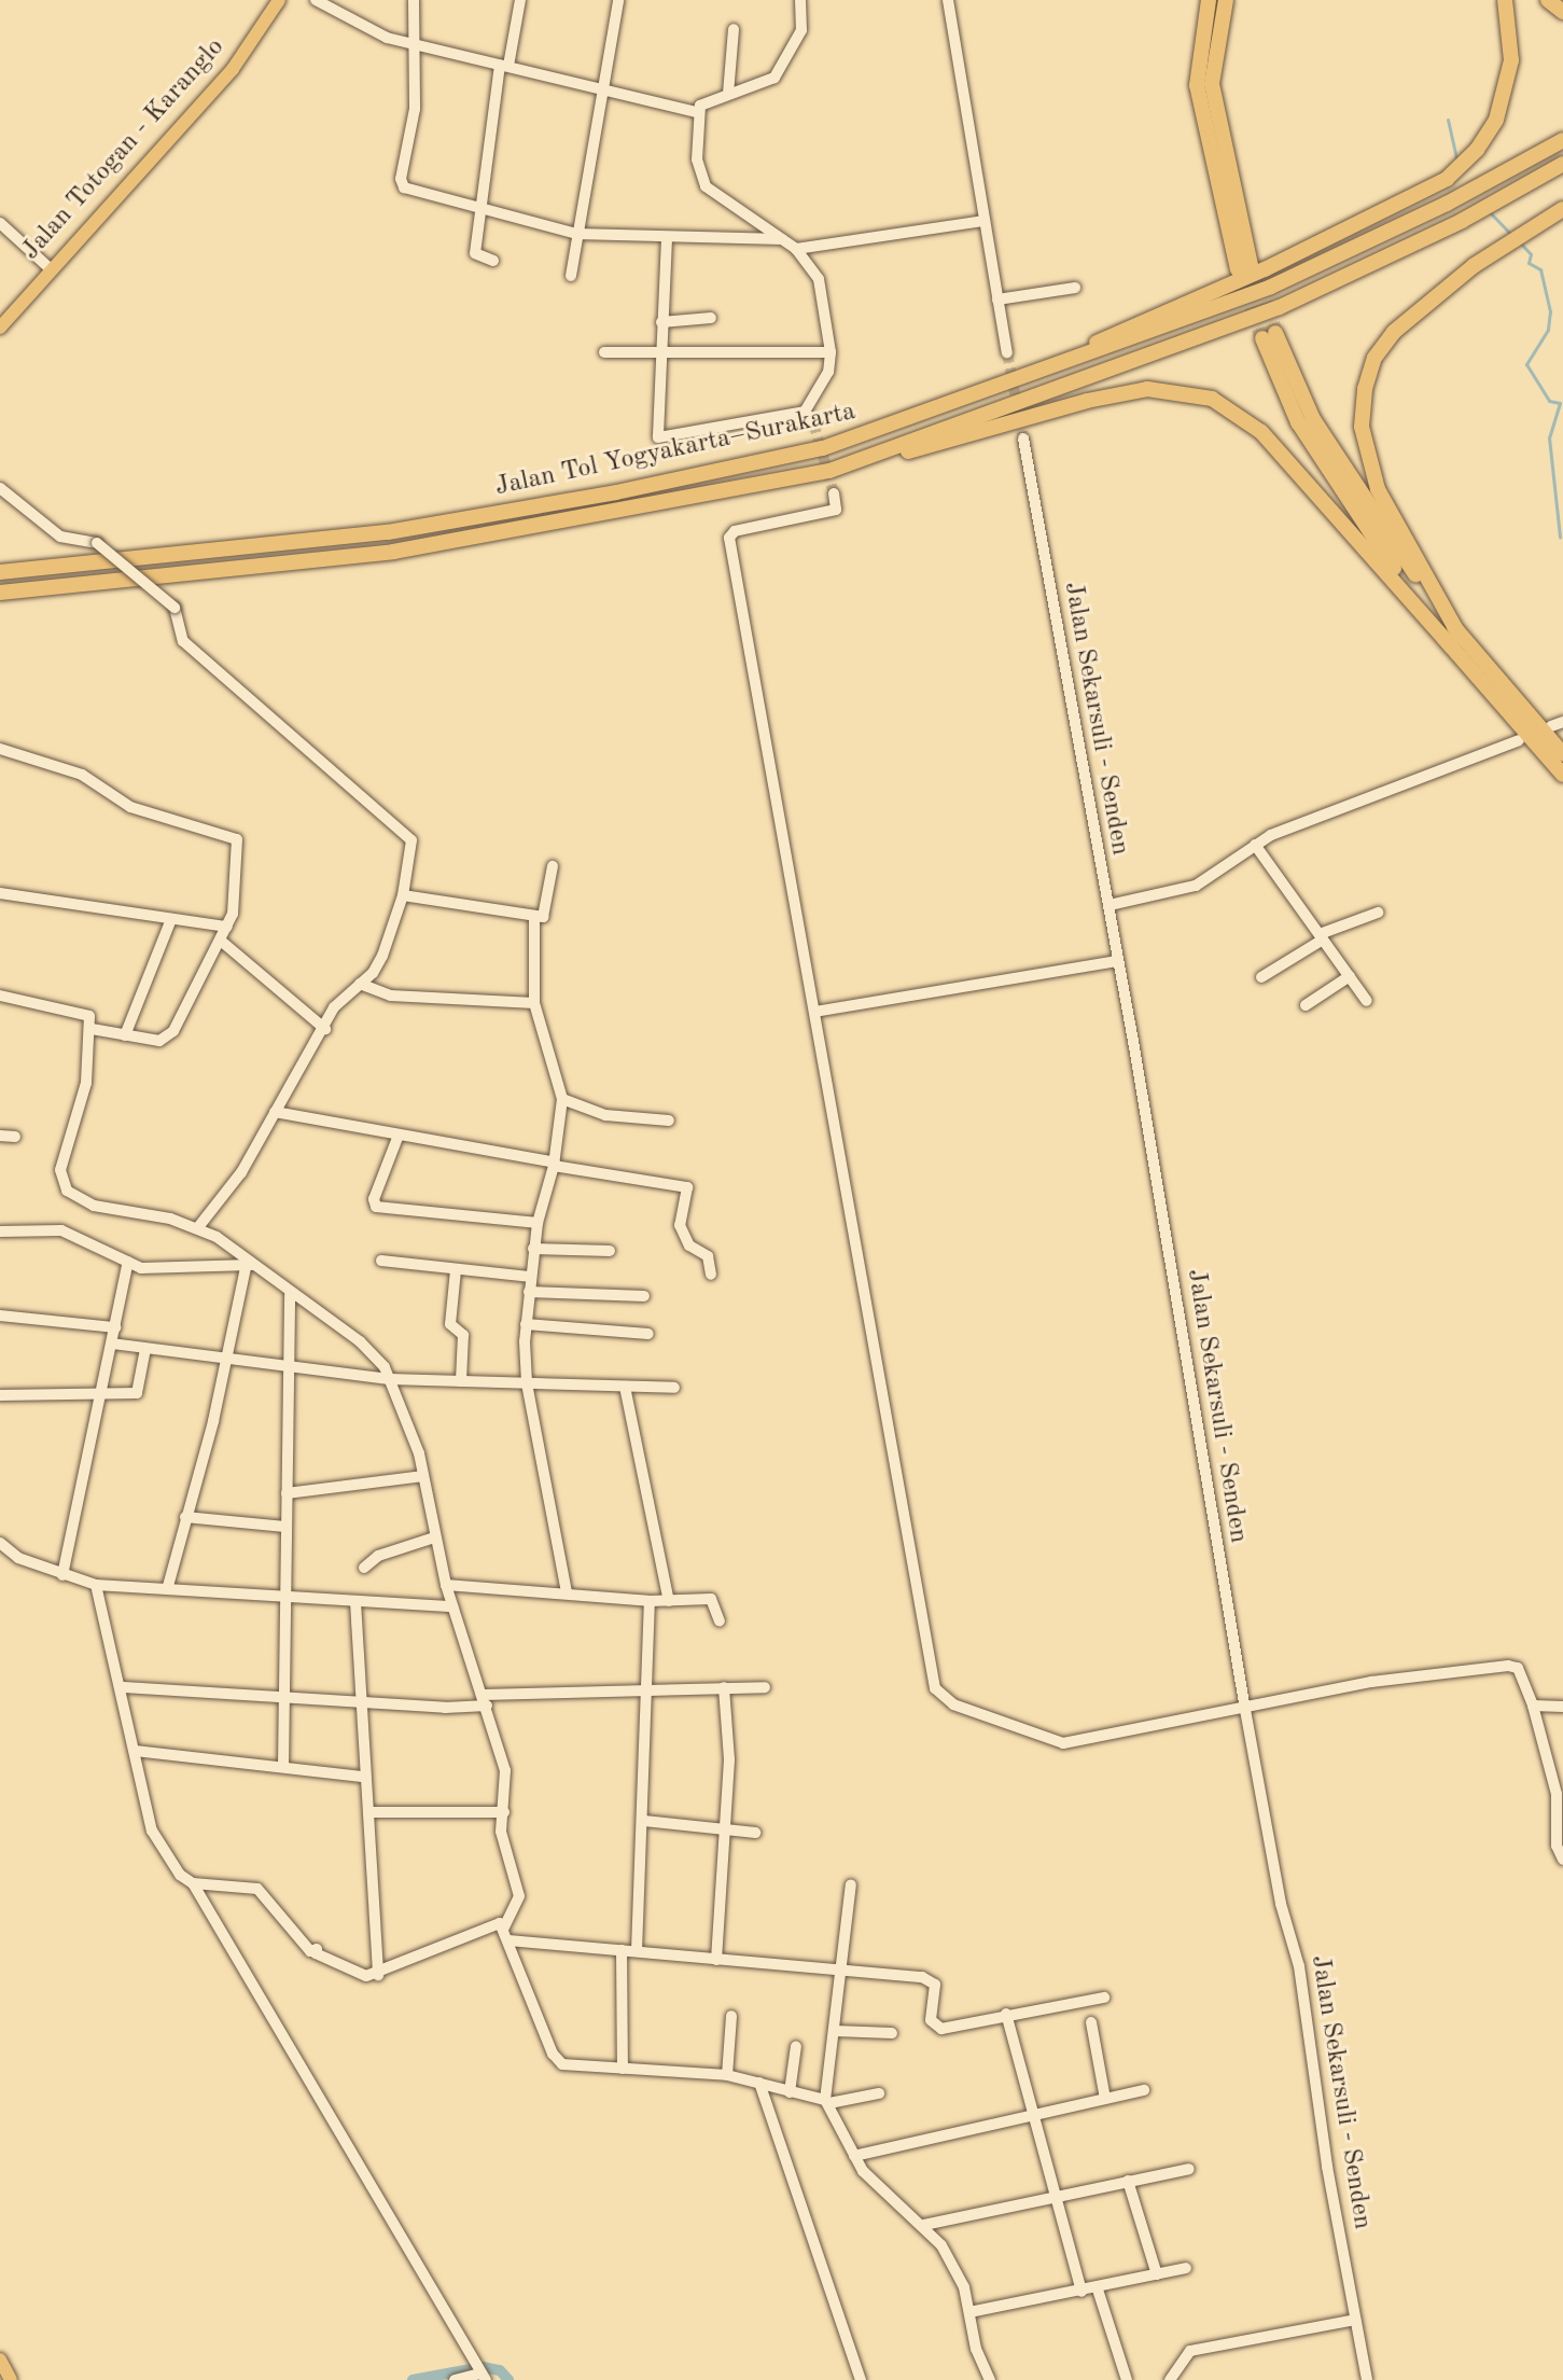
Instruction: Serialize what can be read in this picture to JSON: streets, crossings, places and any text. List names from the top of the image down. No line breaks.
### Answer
{"streets":{"highway":["Jalan Tol Yogyakarta–Surakarta"],"main road":["Jalan Totogan - Karanglo"],"street":["Jalan Sekarsuli - Senden"]}}
